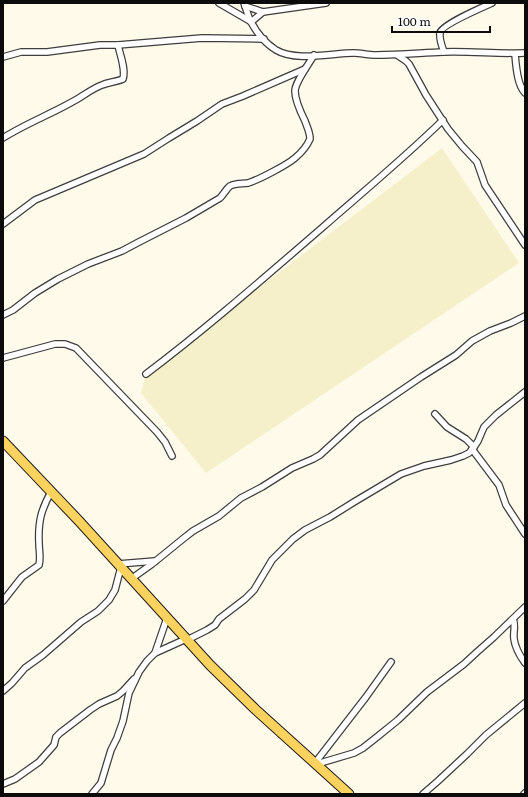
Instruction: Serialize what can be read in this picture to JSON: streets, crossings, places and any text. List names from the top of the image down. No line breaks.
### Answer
{"scale_bar":"100 m"}
